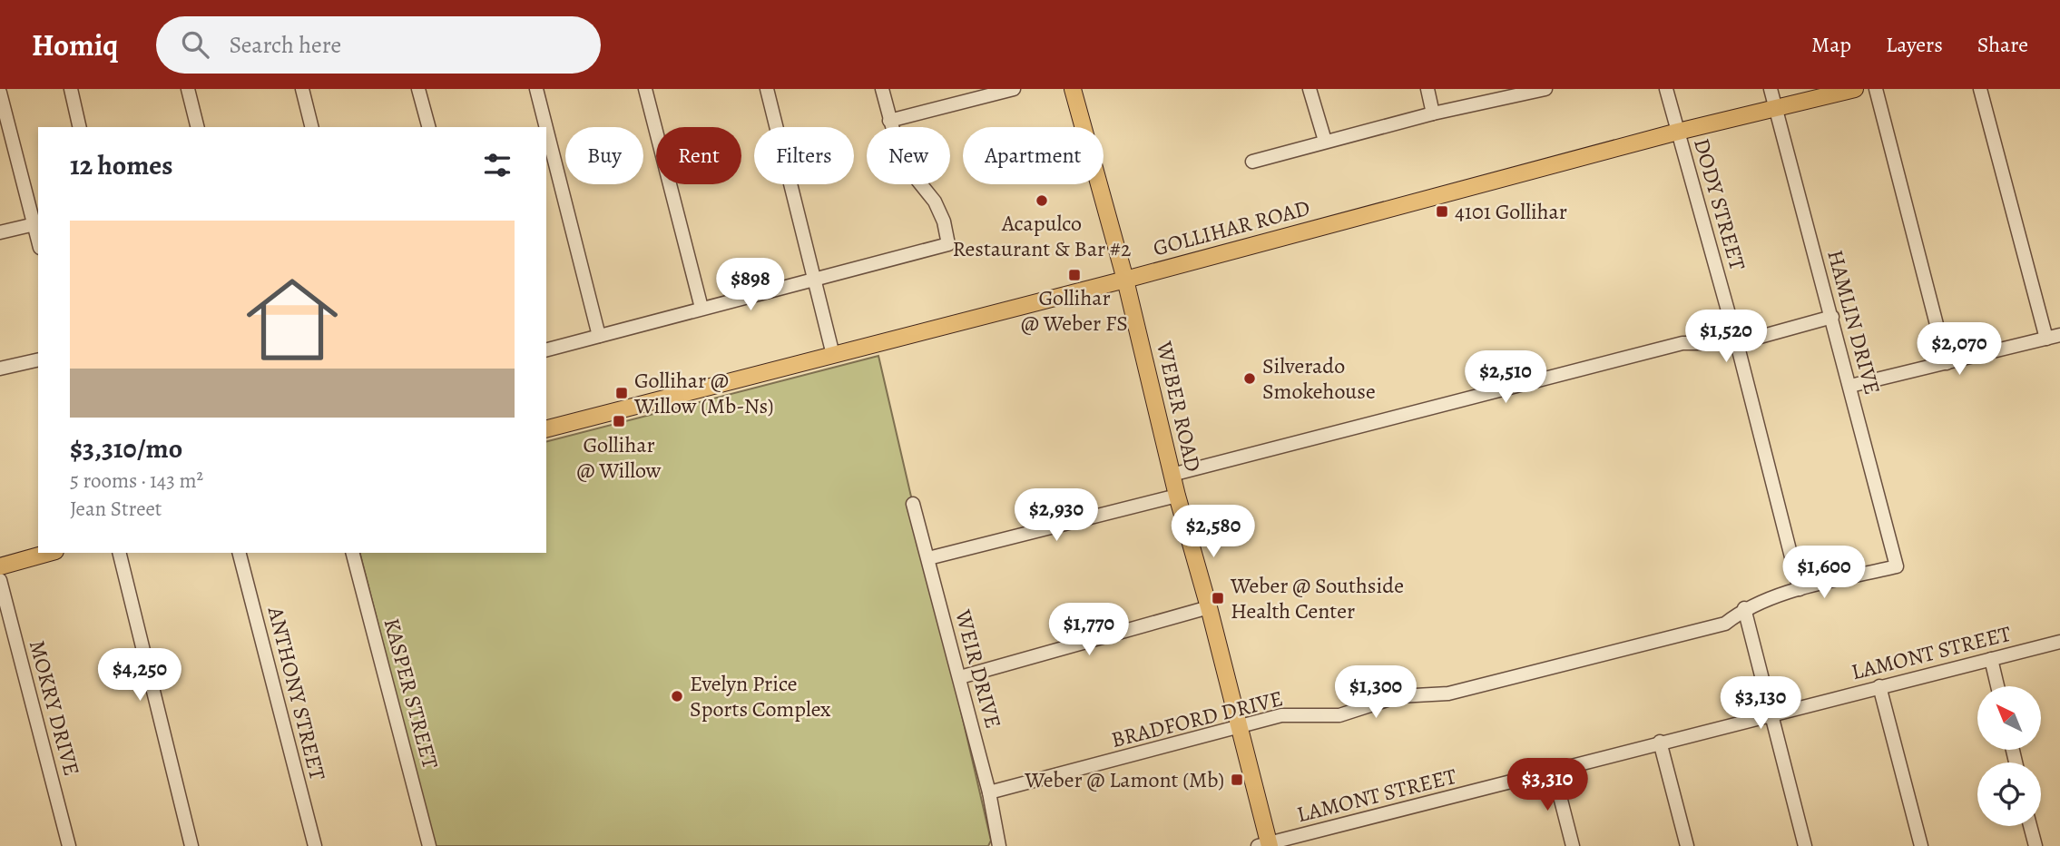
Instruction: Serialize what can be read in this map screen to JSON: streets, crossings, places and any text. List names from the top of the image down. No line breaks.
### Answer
{"streets":{"main road":["GOLLIHAR ROAD","WEBER ROAD"],"street":["DODY STREET","HAMLIN DRIVE","LAMONT STREET","WEIR DRIVE","ANTHONY STREET","KASPER STREET","MOKRY DRIVE","BRADFORD DRIVE"]},"crossings":[["DODY STREET","GOLLIHAR ROAD"],["DODY STREET","BRADFORD DRIVE"],["GOLLIHAR ROAD","HAMLIN DRIVE"],["GOLLIHAR ROAD","WEBER ROAD"],["HAMLIN DRIVE","BRADFORD DRIVE"],["WEBER ROAD","LAMONT STREET"],["WEBER ROAD","BRADFORD DRIVE"],["WEIR DRIVE","BRADFORD DRIVE"]],"places":{"other":["Acapulco Restaurant & Bar #2","Silverado Smokehouse","Evelyn Price Sports Complex"],"transit":["4101 Gollihar","Gollihar @ Weber FS","Gollihar @ Willow (Mb-Ns)","Gollihar @ Willow","Weber @ Southside Health Center","Weber @ Lamont (Mb)"]},"north":"top left","page":{"header":"Homiq","search":"Search here","nav":["Map","Layers","Share"],"chip":["Buy","Rent","Filters","New","Apartment"],"heading":"12 homes","list":[{"name":"$3,310/mo","note":"5 rooms · 143 m² · Jean Street"}],"price":["$898","$1,520","$2,070","$2,510","$2,930","$2,580","$1,600","$1,770","$4,250","$1,300","$3,130","$3,310"]}}
